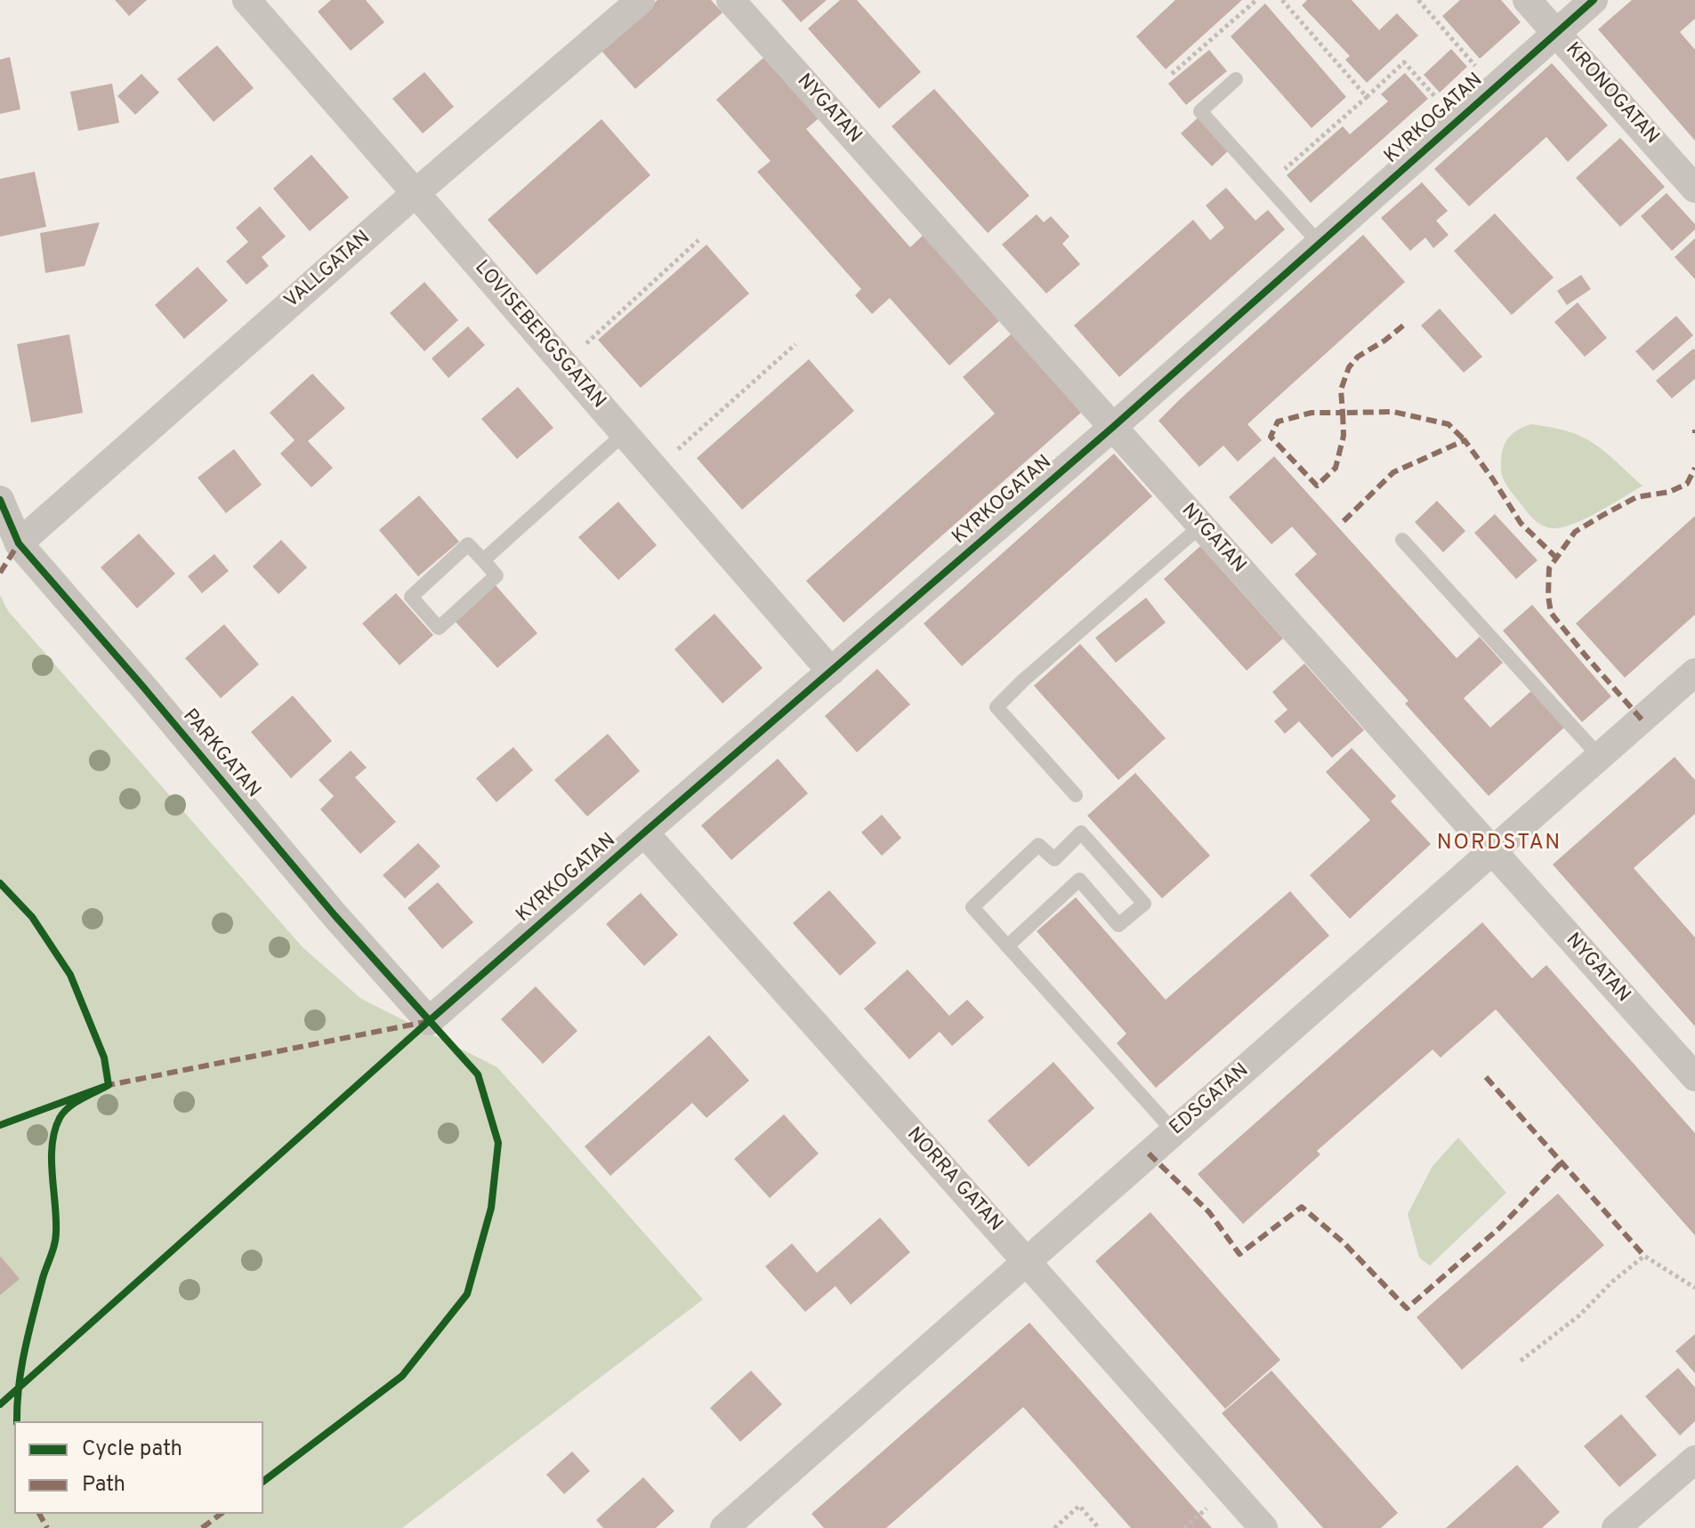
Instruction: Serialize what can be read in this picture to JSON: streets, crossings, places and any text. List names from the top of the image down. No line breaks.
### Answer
{"streets":{"street":["KRONOGATAN","NYGATAN","KYRKOGATAN","VALLGATAN","LOVISEBERGSGATAN","PARKGATAN","EDSGATAN","NORRA GATAN"]},"crossings":[["KRONOGATAN","KYRKOGATAN"],["NYGATAN","KYRKOGATAN"],["NYGATAN","EDSGATAN"],["KYRKOGATAN","LOVISEBERGSGATAN"],["KYRKOGATAN","PARKGATAN"],["KYRKOGATAN","NORRA GATAN"],["VALLGATAN","LOVISEBERGSGATAN"],["VALLGATAN","PARKGATAN"],["EDSGATAN","NORRA GATAN"]],"districts":["NORDSTAN"],"legend":["Cycle path","Path"]}
